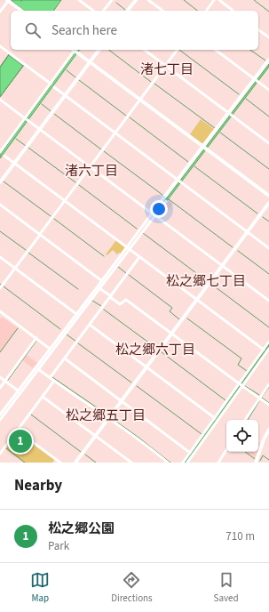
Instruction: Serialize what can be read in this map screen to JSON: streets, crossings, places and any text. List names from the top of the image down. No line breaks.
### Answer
{"districts":["渚七丁目","渚六丁目","松之郷七丁目","松之郷六丁目","松之郷五丁目"],"page":{"search":"Search here","pins":"1","heading":"Nearby","list":[{"mark":"1","name":"松之郷公園","note":"Park","value":"710 m"}],"nav":["Map","Directions","Saved"]}}
